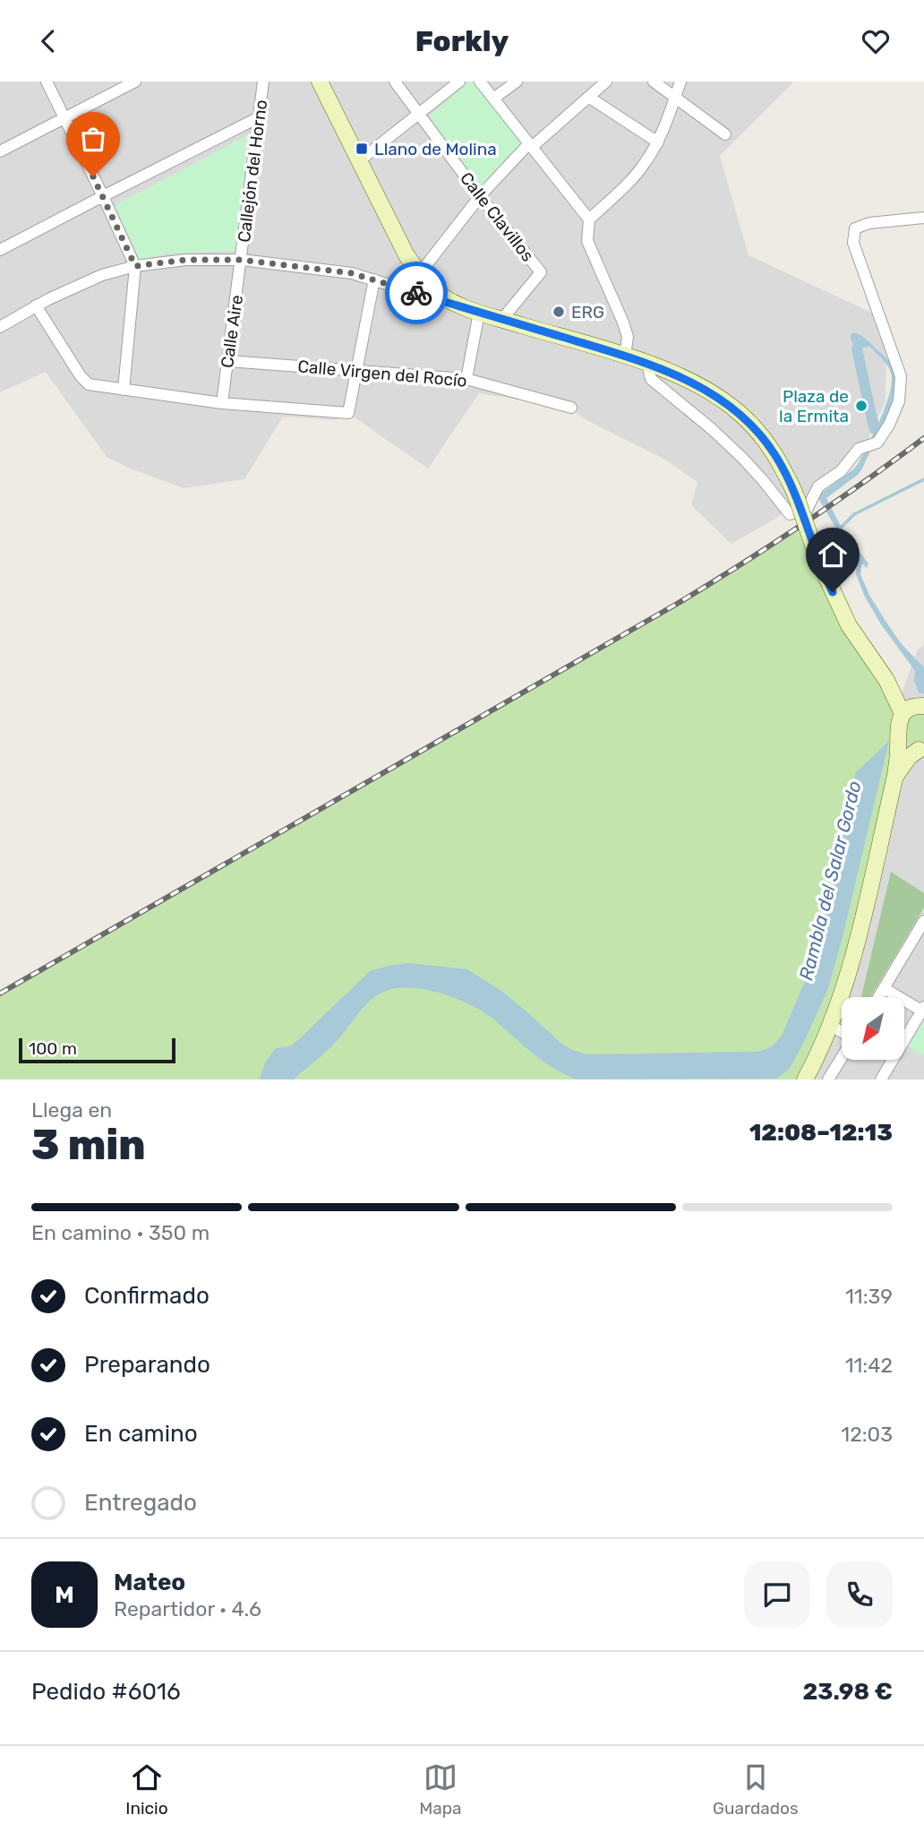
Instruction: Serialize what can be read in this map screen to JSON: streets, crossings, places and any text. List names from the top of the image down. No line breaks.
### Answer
{"streets":{"street":["Callejón del Horno","Calle Clavillos","Calle Aire","Calle Virgen del Rocío"]},"crossings":[["Callejón del Horno","Calle Aire"],["Calle Aire","Calle Virgen del Rocío"]],"water":["Rambla del Salar Gordo"],"places":{"transit":["Llano de Molina"],"other":["ERG","Plaza de la Ermita"]},"scale_bar":"100 m","north":"bottom left","page":{"header":"Forkly","scale":"100 m","heading":["3 min","Llega en","12:08–12:13"],"panel":["Mateo","Repartidor · 4.6","Pedido #6016","23.98 €"],"bar":"En camino · 350 m","list":[["Confirmado","11:39"],["Preparando","11:42"],["En camino","12:03"],"Entregado"],"round":"M","tabs":["Inicio","Mapa","Guardados"]}}
